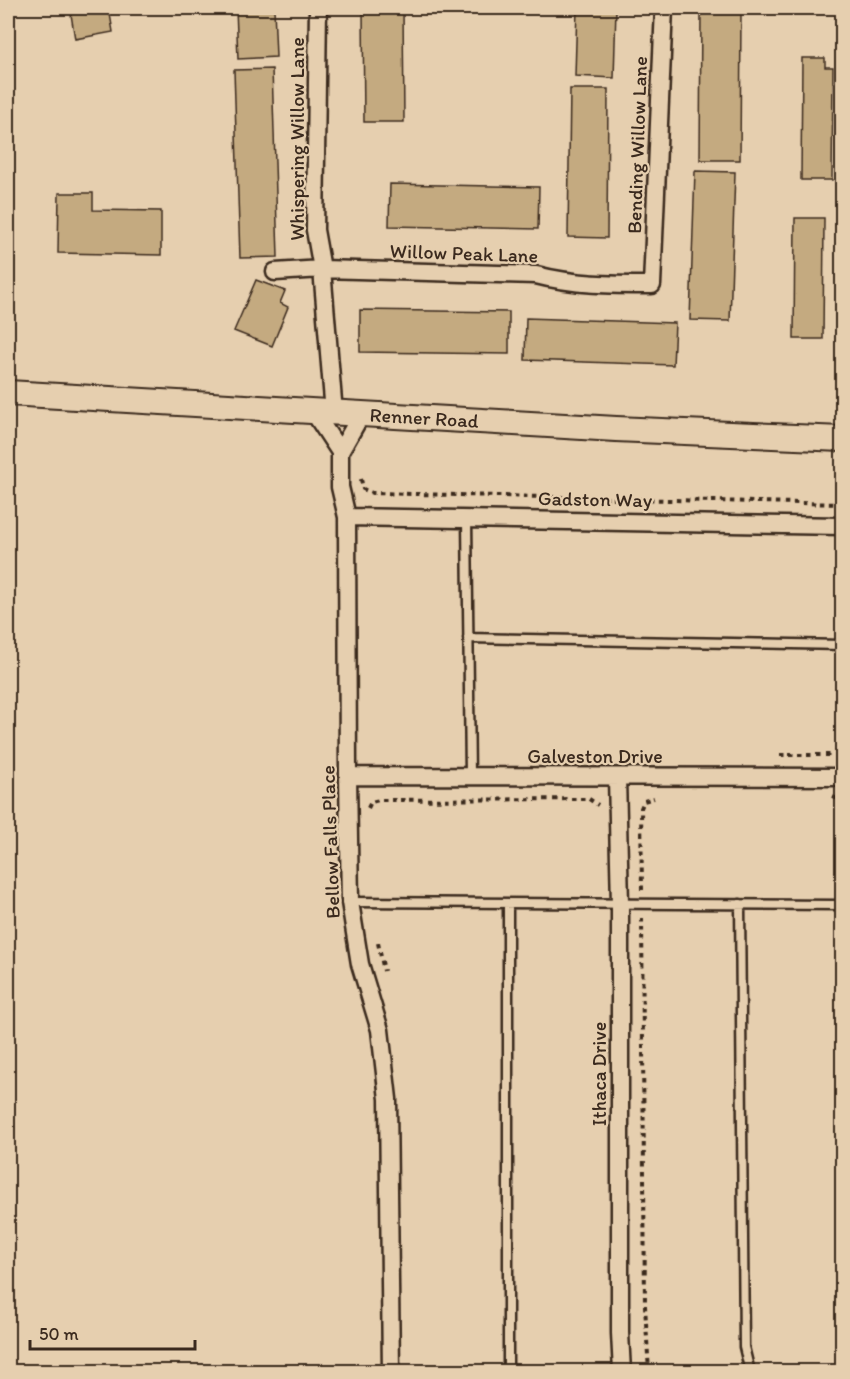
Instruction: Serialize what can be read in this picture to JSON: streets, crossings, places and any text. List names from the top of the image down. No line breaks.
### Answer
{"streets":{"main road":["Renner Road"],"street":["Whispering Willow Lane","Bending Willow Lane","Willow Peak Lane","Gadston Way","Galveston Drive","Bellow Falls Place","Ithaca Drive"]},"crossings":[["Whispering Willow Lane","Willow Peak Lane"],["Whispering Willow Lane","Renner Road"],["Bending Willow Lane","Willow Peak Lane"],["Renner Road","Bellow Falls Place"],["Gadston Way","Bellow Falls Place"],["Galveston Drive","Bellow Falls Place"],["Galveston Drive","Ithaca Drive"]],"scale_bar":"50 m"}
